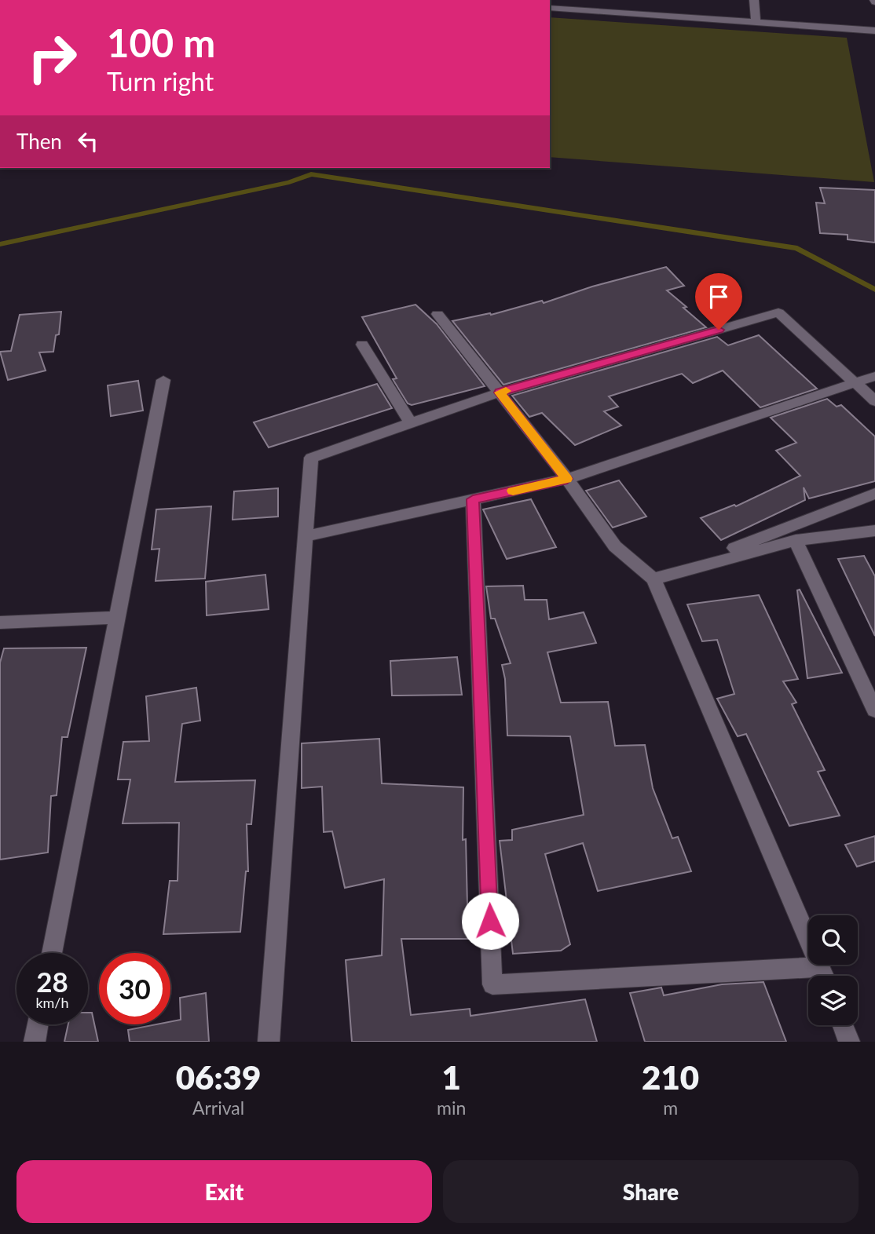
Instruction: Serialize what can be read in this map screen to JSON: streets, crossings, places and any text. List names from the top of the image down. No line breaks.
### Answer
{"page":{"turn":["100 m","Turn right"],"then":"Then","speed":"28 km/h","limit":"30","eta":["06:39","Arrival","1","min","210","m"],"buttons":["Exit","Share"]}}
